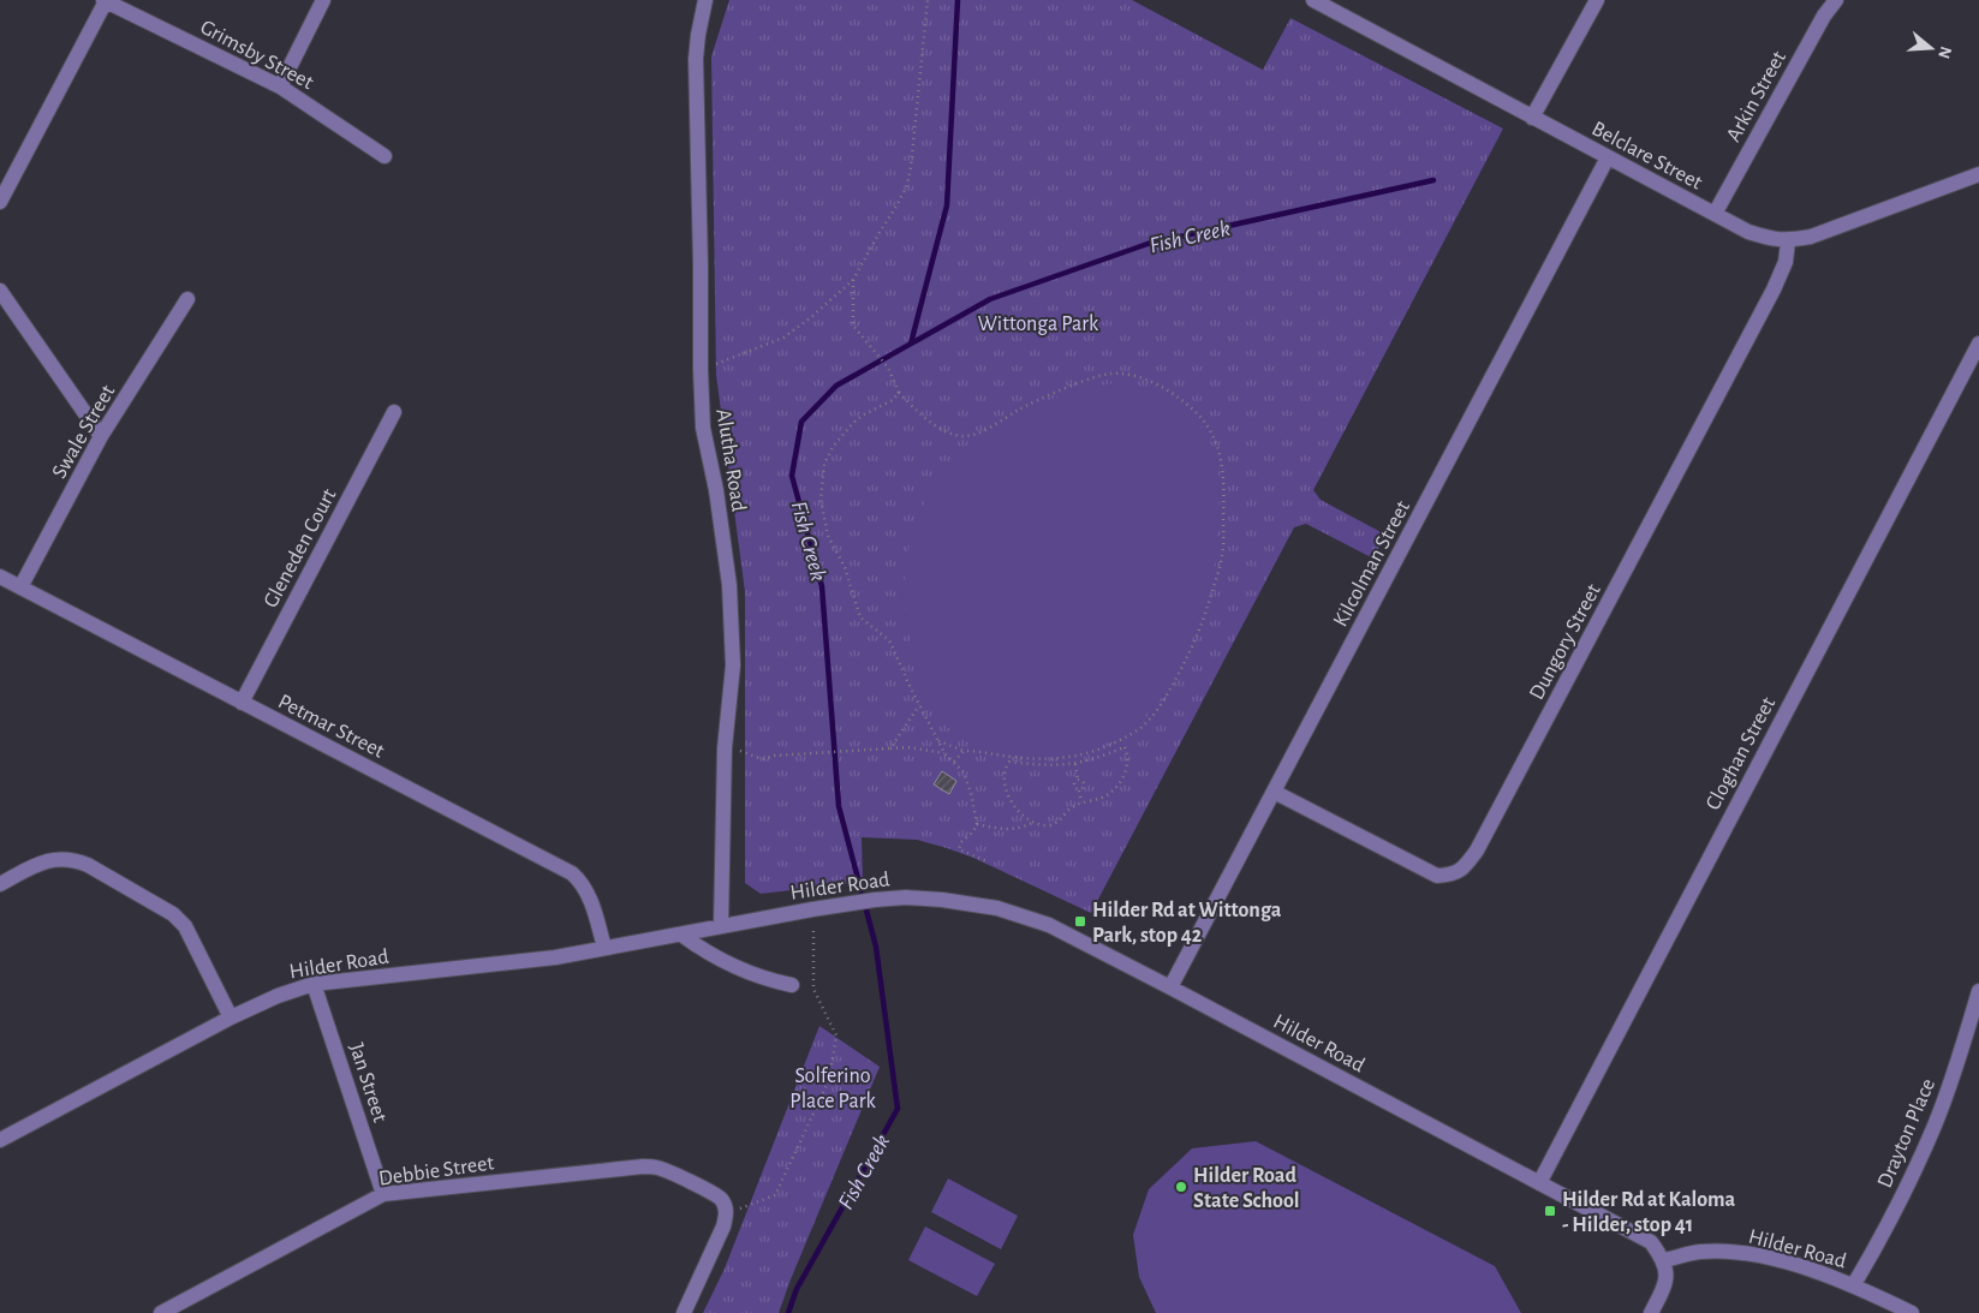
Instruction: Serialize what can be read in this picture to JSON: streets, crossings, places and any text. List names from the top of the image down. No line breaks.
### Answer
{"streets":{"street":["Grimsby Street","Arkin Street","Belclare Street","Swale Street","Alutha Road","Gleneden Court","Kilcolman Street","Dungory Street","Petmar Street","Cloghan Street","Hilder Road","Jan Street","Drayton Place","Debbie Street"]},"crossings":[["Arkin Street","Belclare Street"],["Belclare Street","Kilcolman Street"],["Belclare Street","Dungory Street"],["Swale Street","Petmar Street"],["Alutha Road","Hilder Road"],["Gleneden Court","Petmar Street"],["Kilcolman Street","Dungory Street"],["Kilcolman Street","Hilder Road"],["Petmar Street","Hilder Road"],["Cloghan Street","Hilder Road"],["Hilder Road","Jan Street"],["Hilder Road","Drayton Place"],["Jan Street","Debbie Street"]],"water":["Fish Creek"],"parks":["Wittonga Park","Solferino Place Park"],"places":{"transit":["Hilder Rd at Wittonga Park, stop 42","Hilder Rd at Kaloma - Hilder, stop 41"],"other":["Hilder Road State School"]},"north":"right"}
